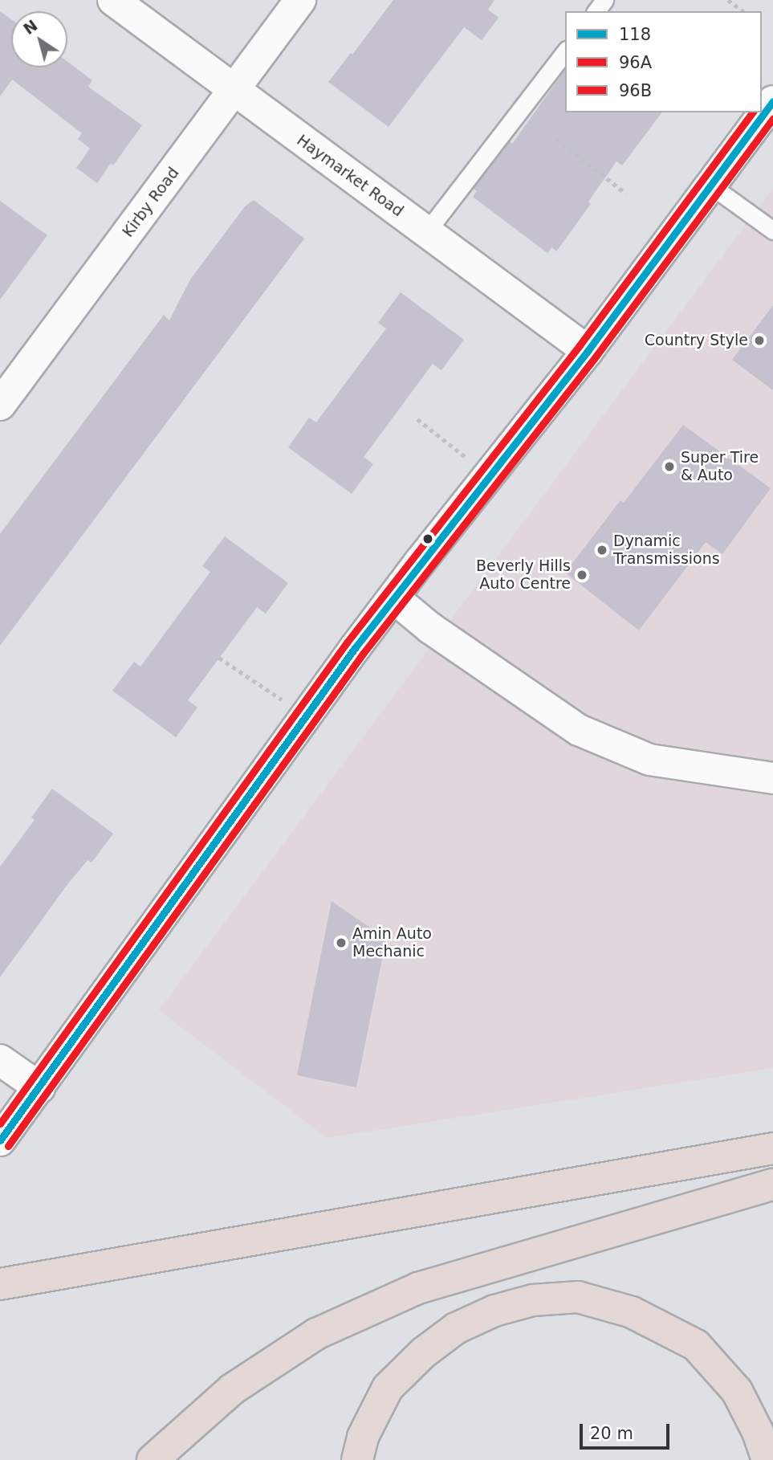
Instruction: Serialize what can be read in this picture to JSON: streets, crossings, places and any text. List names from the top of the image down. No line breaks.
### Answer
{"streets":{"street":["Haymarket Road","Kirby Road"]},"crossings":[["Haymarket Road","Kirby Road"]],"places":["Country Style","Super Tire & Auto","Dynamic Transmissions","Beverly Hills Auto Centre","Amin Auto Mechanic"],"lines":["transit line 118","transit line 96B","transit line 96A"],"legend":["118","96A","96B"],"scale_bar":"20 m","north":"top left"}
